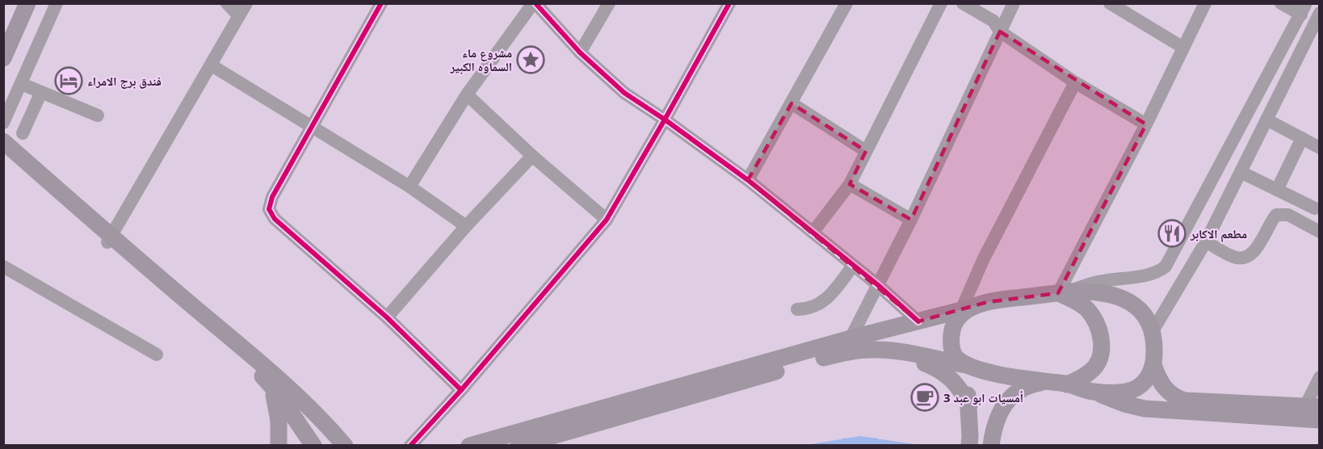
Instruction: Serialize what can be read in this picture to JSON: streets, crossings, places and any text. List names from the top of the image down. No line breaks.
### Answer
{"places":{"place":["مشروع ماء السماوه الكبير"],"hotel":["فندق برج الامراء"],"restaurant":["مطعم الاكابر"],"cafe":["أمسيات ابو عبد 3"]}}
